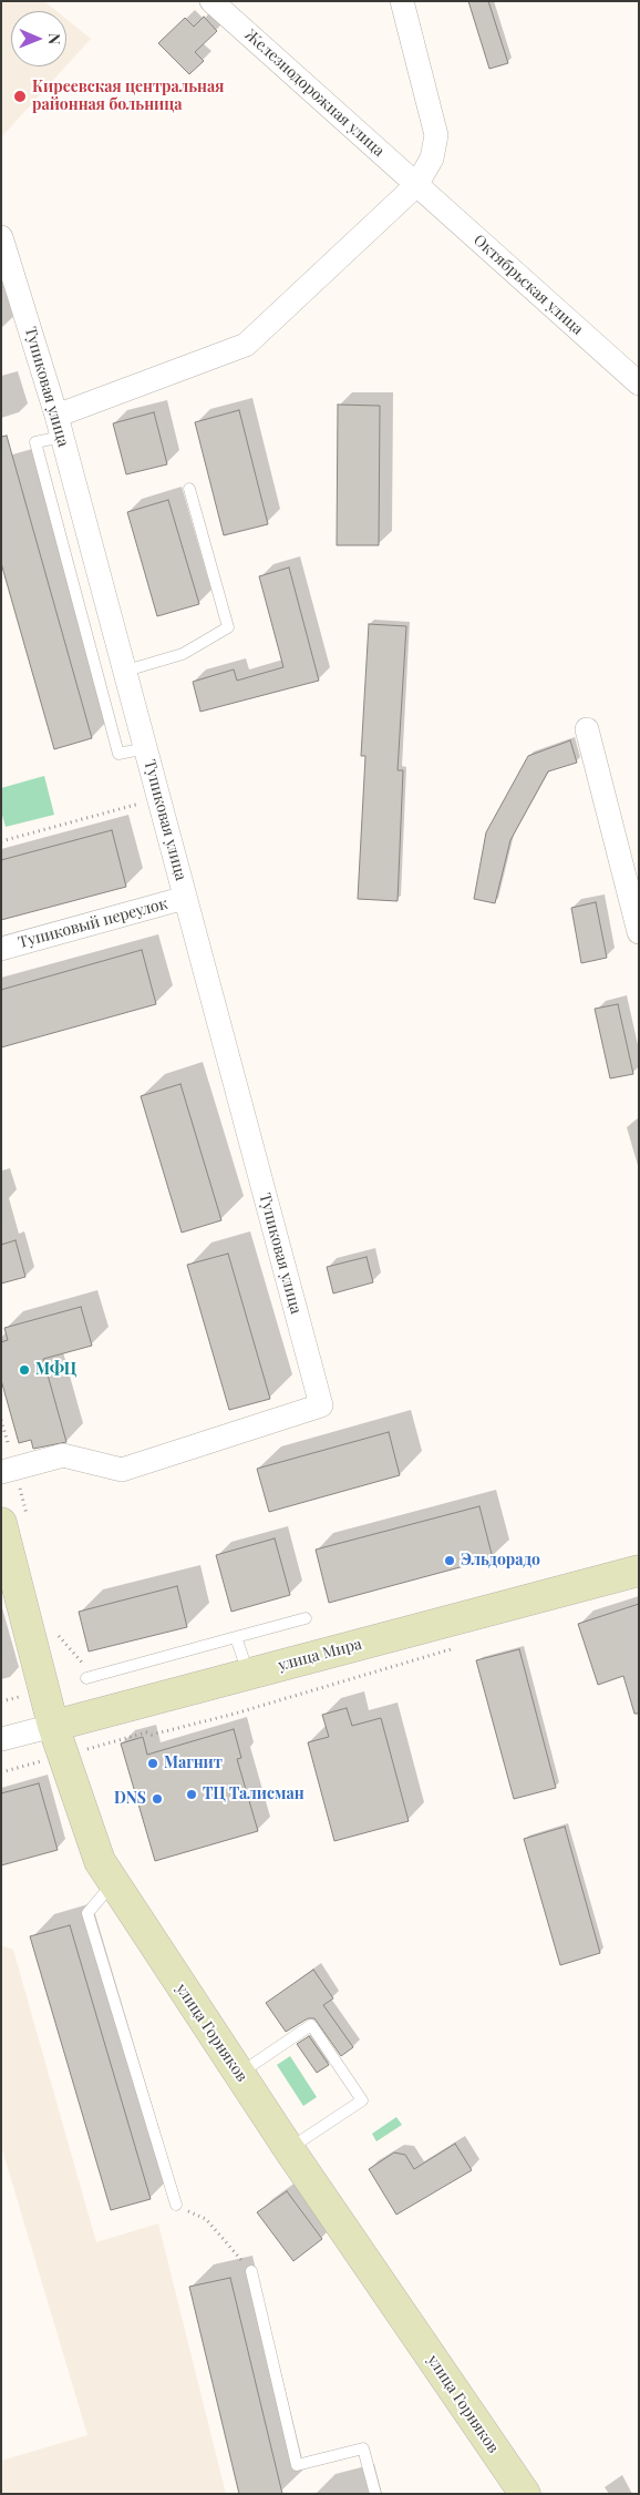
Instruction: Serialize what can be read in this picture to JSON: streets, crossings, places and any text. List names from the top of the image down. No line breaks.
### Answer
{"streets":{"main road":["улица Мира","улица Горняков"],"street":["Железнодорожная улица","Октябрьская улица","Тупиковая улица","Тупиковый переулок"]},"crossings":[["Железнодорожная улица","Октябрьская улица"],["Тупиковая улица","Тупиковый переулок"],["улица Мира","улица Горняков"]],"places":["Киреевская центральная районная больница","МФЦ","Эльдорадо","Магнит","ТЦ Талисман","DNS"],"north":"right"}
